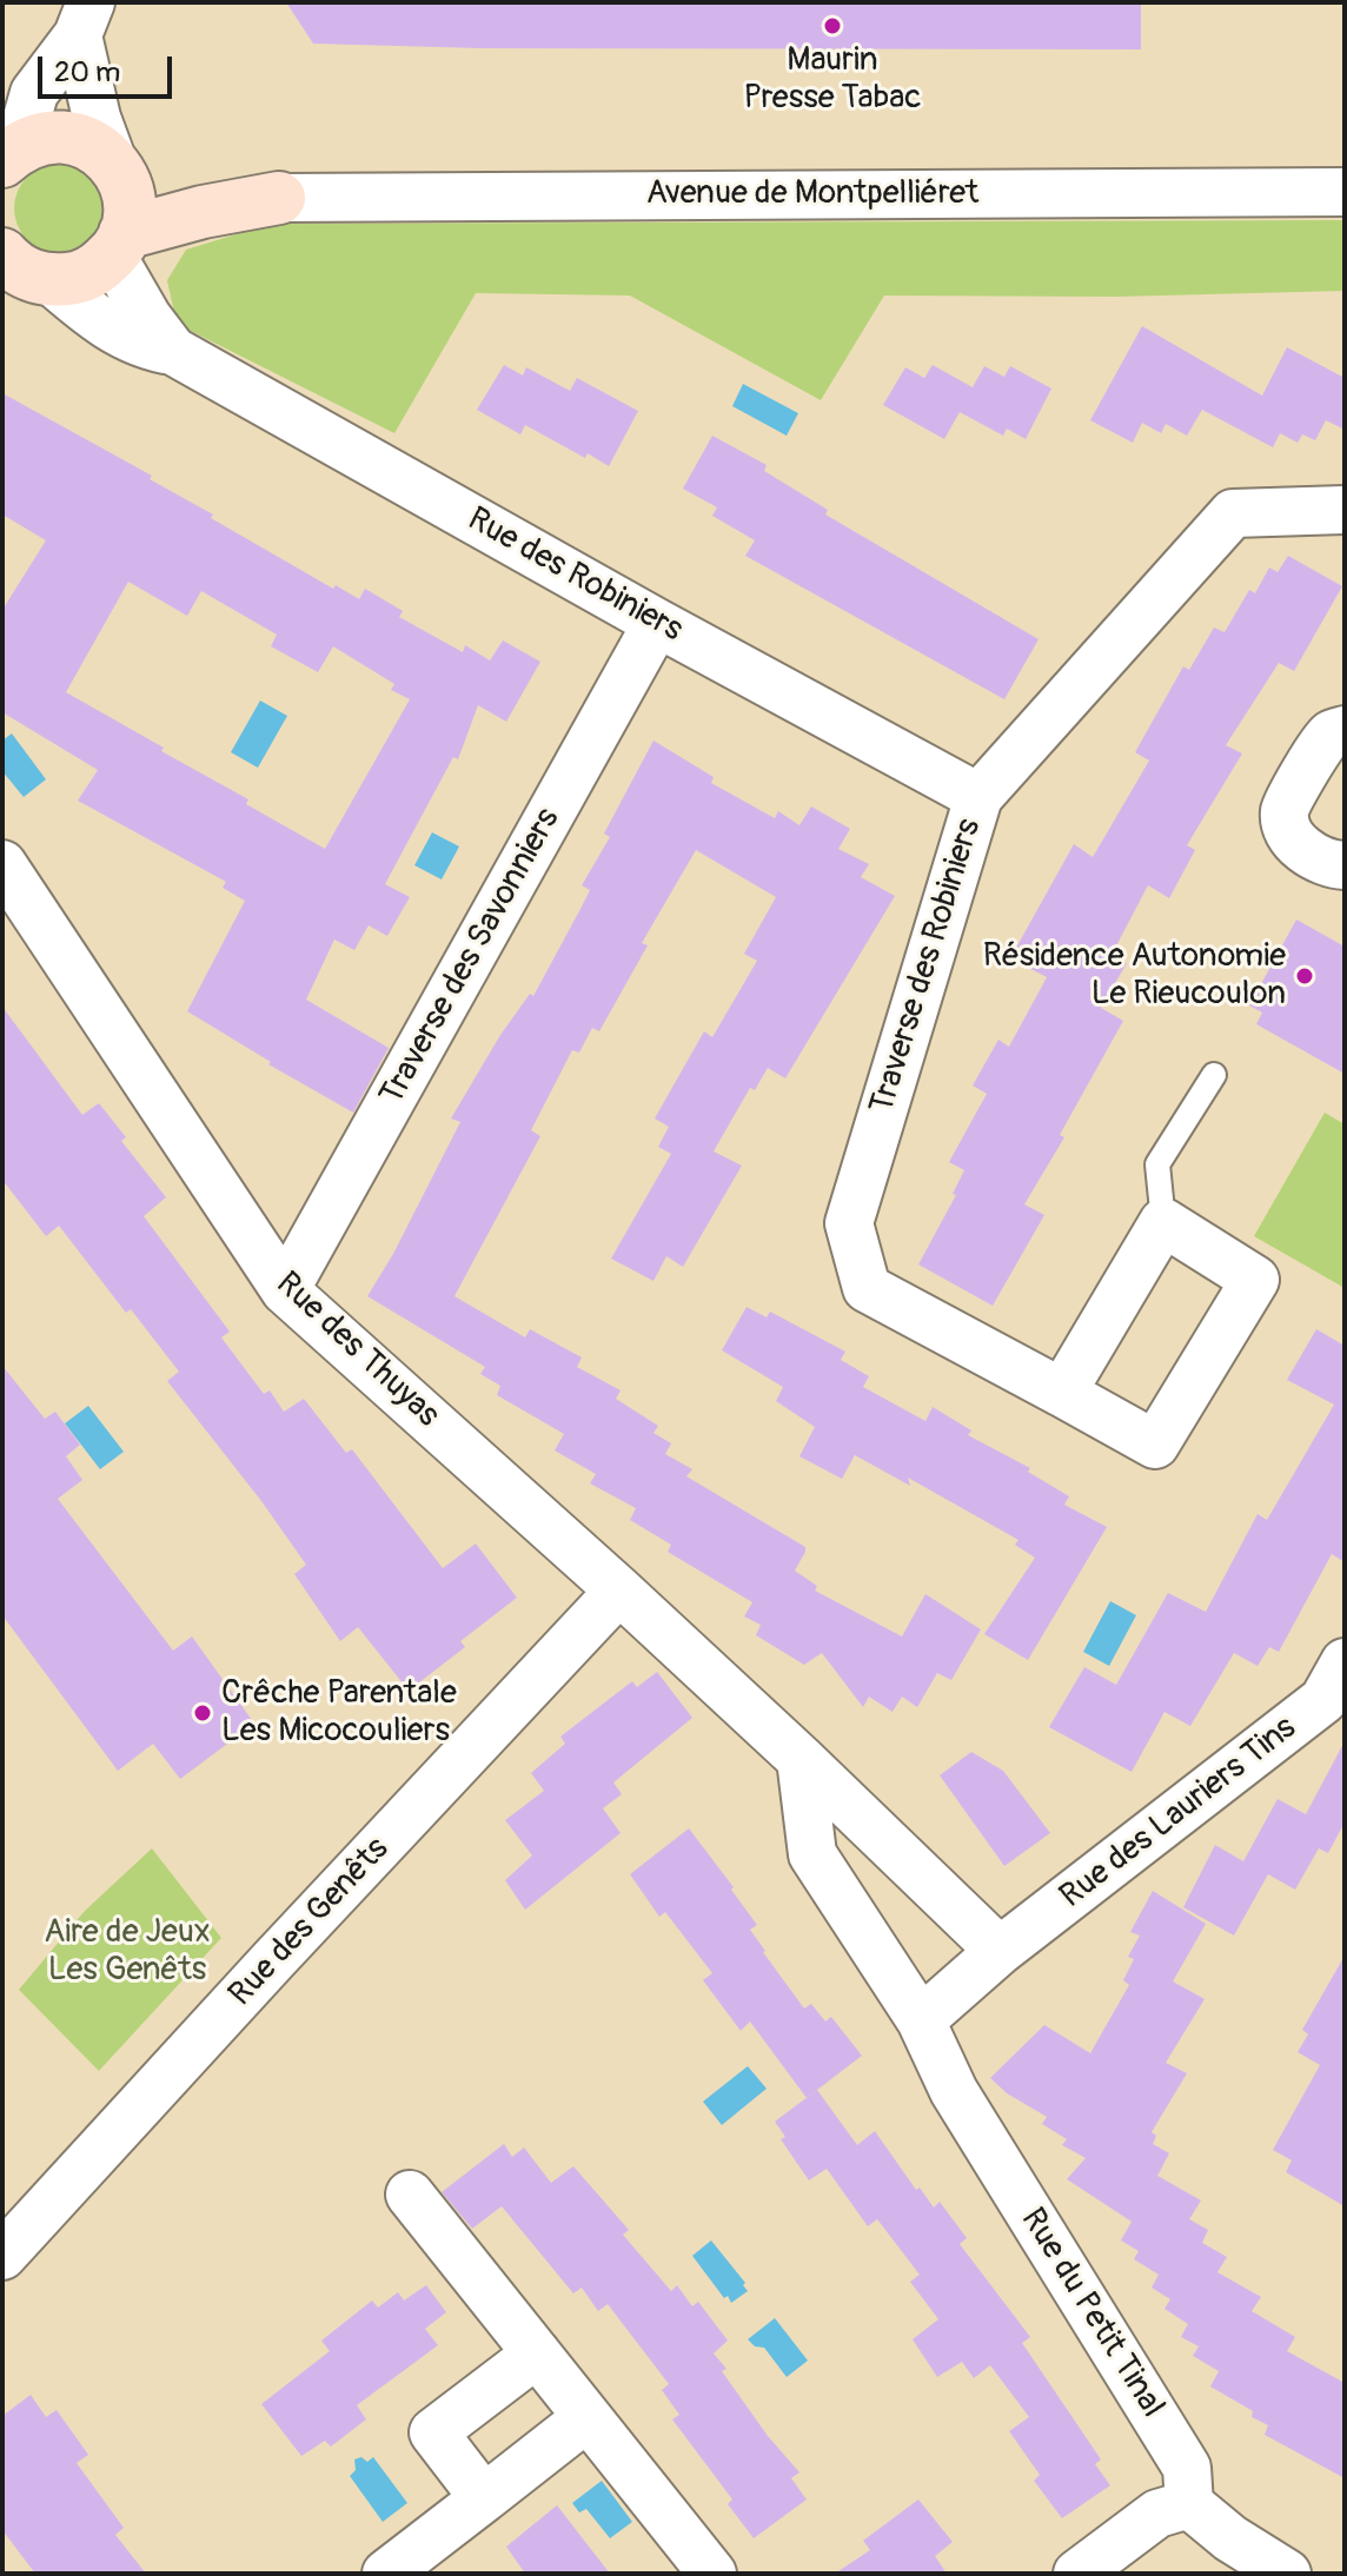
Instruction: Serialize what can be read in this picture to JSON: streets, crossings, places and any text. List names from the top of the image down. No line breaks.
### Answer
{"streets":{"street":["Avenue de Montpelliéret","Rue des Robiniers","Traverse des Savonniers","Traverse des Robiniers","Rue des Thuyas","Rue des Lauriers Tins","Rue des Genêts","Rue du Petit Tinal"]},"crossings":[["Avenue de Montpelliéret","Rue des Robiniers"],["Rue des Robiniers","Traverse des Savonniers"],["Rue des Robiniers","Traverse des Robiniers"],["Traverse des Savonniers","Rue des Thuyas"],["Rue des Thuyas","Rue des Lauriers Tins"],["Rue des Thuyas","Rue des Genêts"]],"parks":["Aire de Jeux Les Genêts"],"places":["Maurin Presse Tabac","Résidence Autonomie Le Rieucoulon","Crêche Parentale Les Micocouliers"],"scale_bar":"20 m"}
